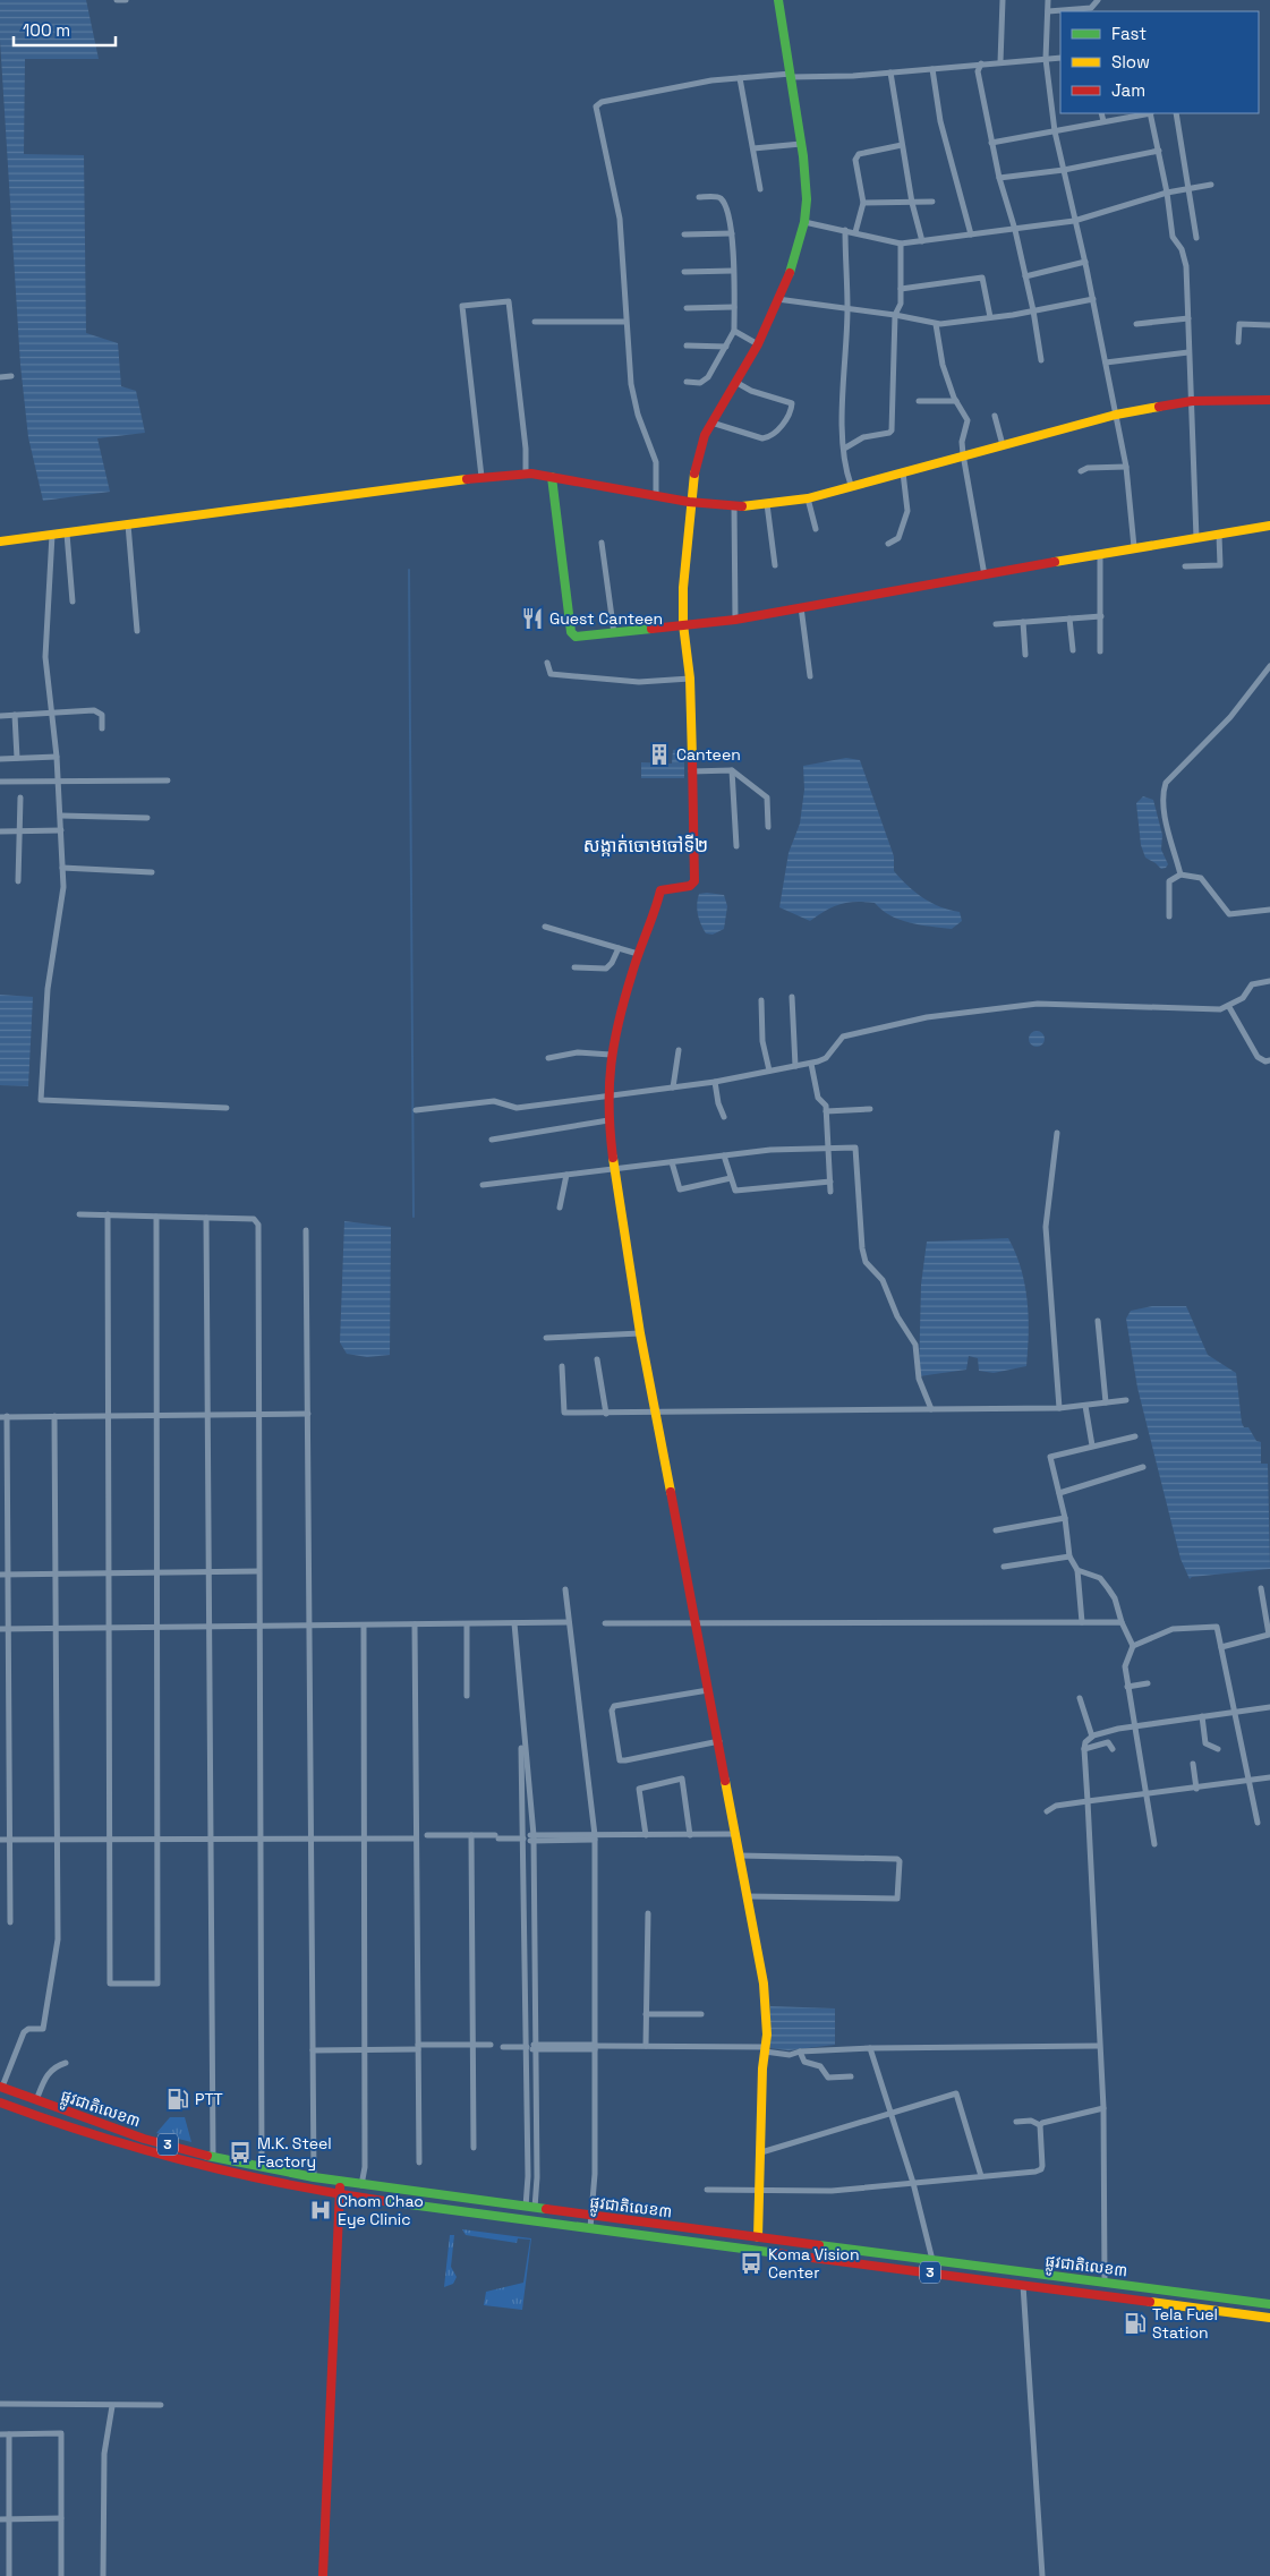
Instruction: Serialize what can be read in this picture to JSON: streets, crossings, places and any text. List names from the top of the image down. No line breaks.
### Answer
{"streets":{"main road":["ផ្លូវជាតិលេខ៣","3"]},"districts":["សង្កាត់ចោមចៅទី២"],"places":{"restaurant":["Guest Canteen"],"building":["Canteen"],"fuel station":["PTT","Tela Fuel Station"],"bus stop":["M.K. Steel Factory","Koma Vision Center"],"hospital":["Chom Chao Eye Clinic"]},"legend":["Fast","Slow","Jam"],"scale_bar":"100 m"}
